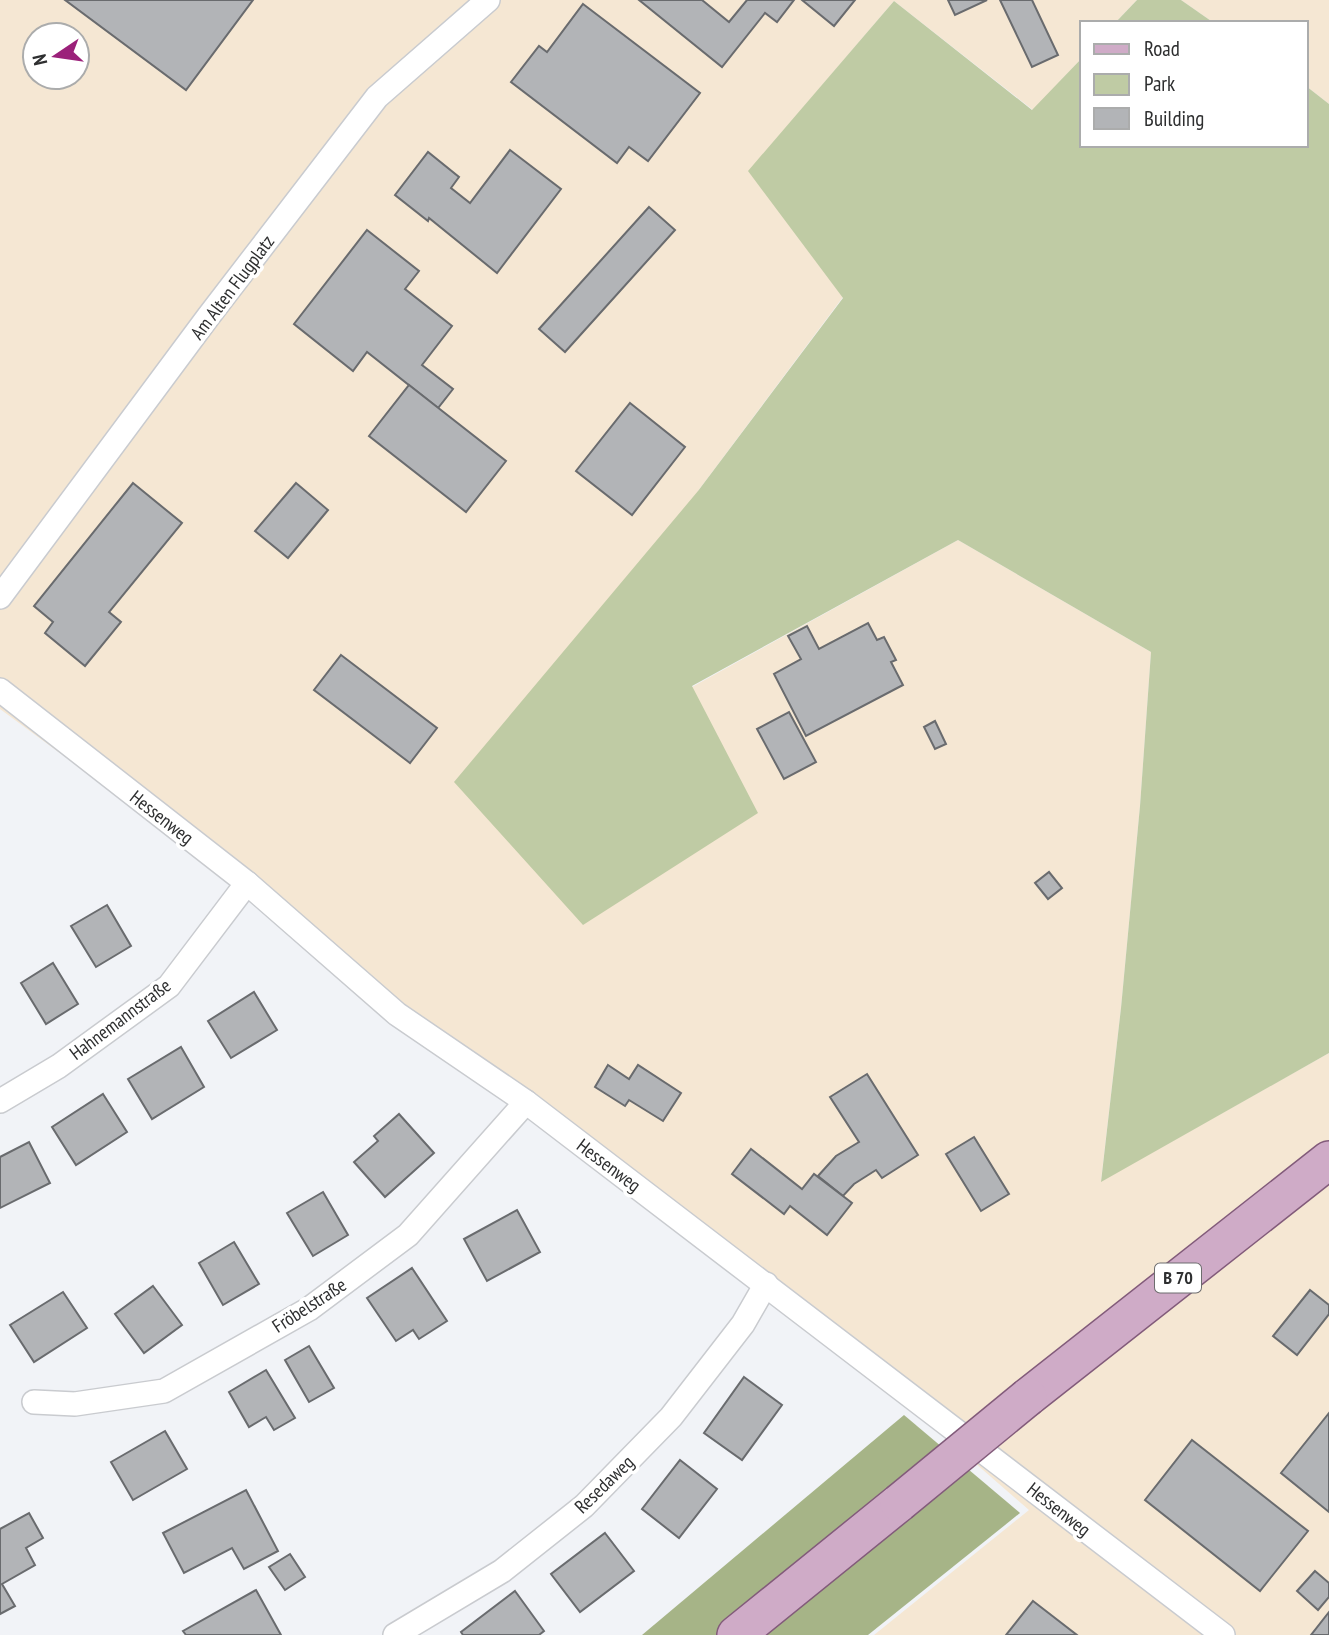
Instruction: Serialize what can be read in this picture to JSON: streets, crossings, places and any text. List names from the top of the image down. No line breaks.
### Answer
{"streets":{"main road":["B 70"],"street":["Am Alten Flugplatz","Hessenweg","Hahnemannstraße","Fröbelstraße","Resedaweg"]},"crossings":[["Hessenweg","Hahnemannstraße"],["Hessenweg","Fröbelstraße"],["Hessenweg","Resedaweg"]],"legend":["Road","Park","Building"],"north":"left"}
